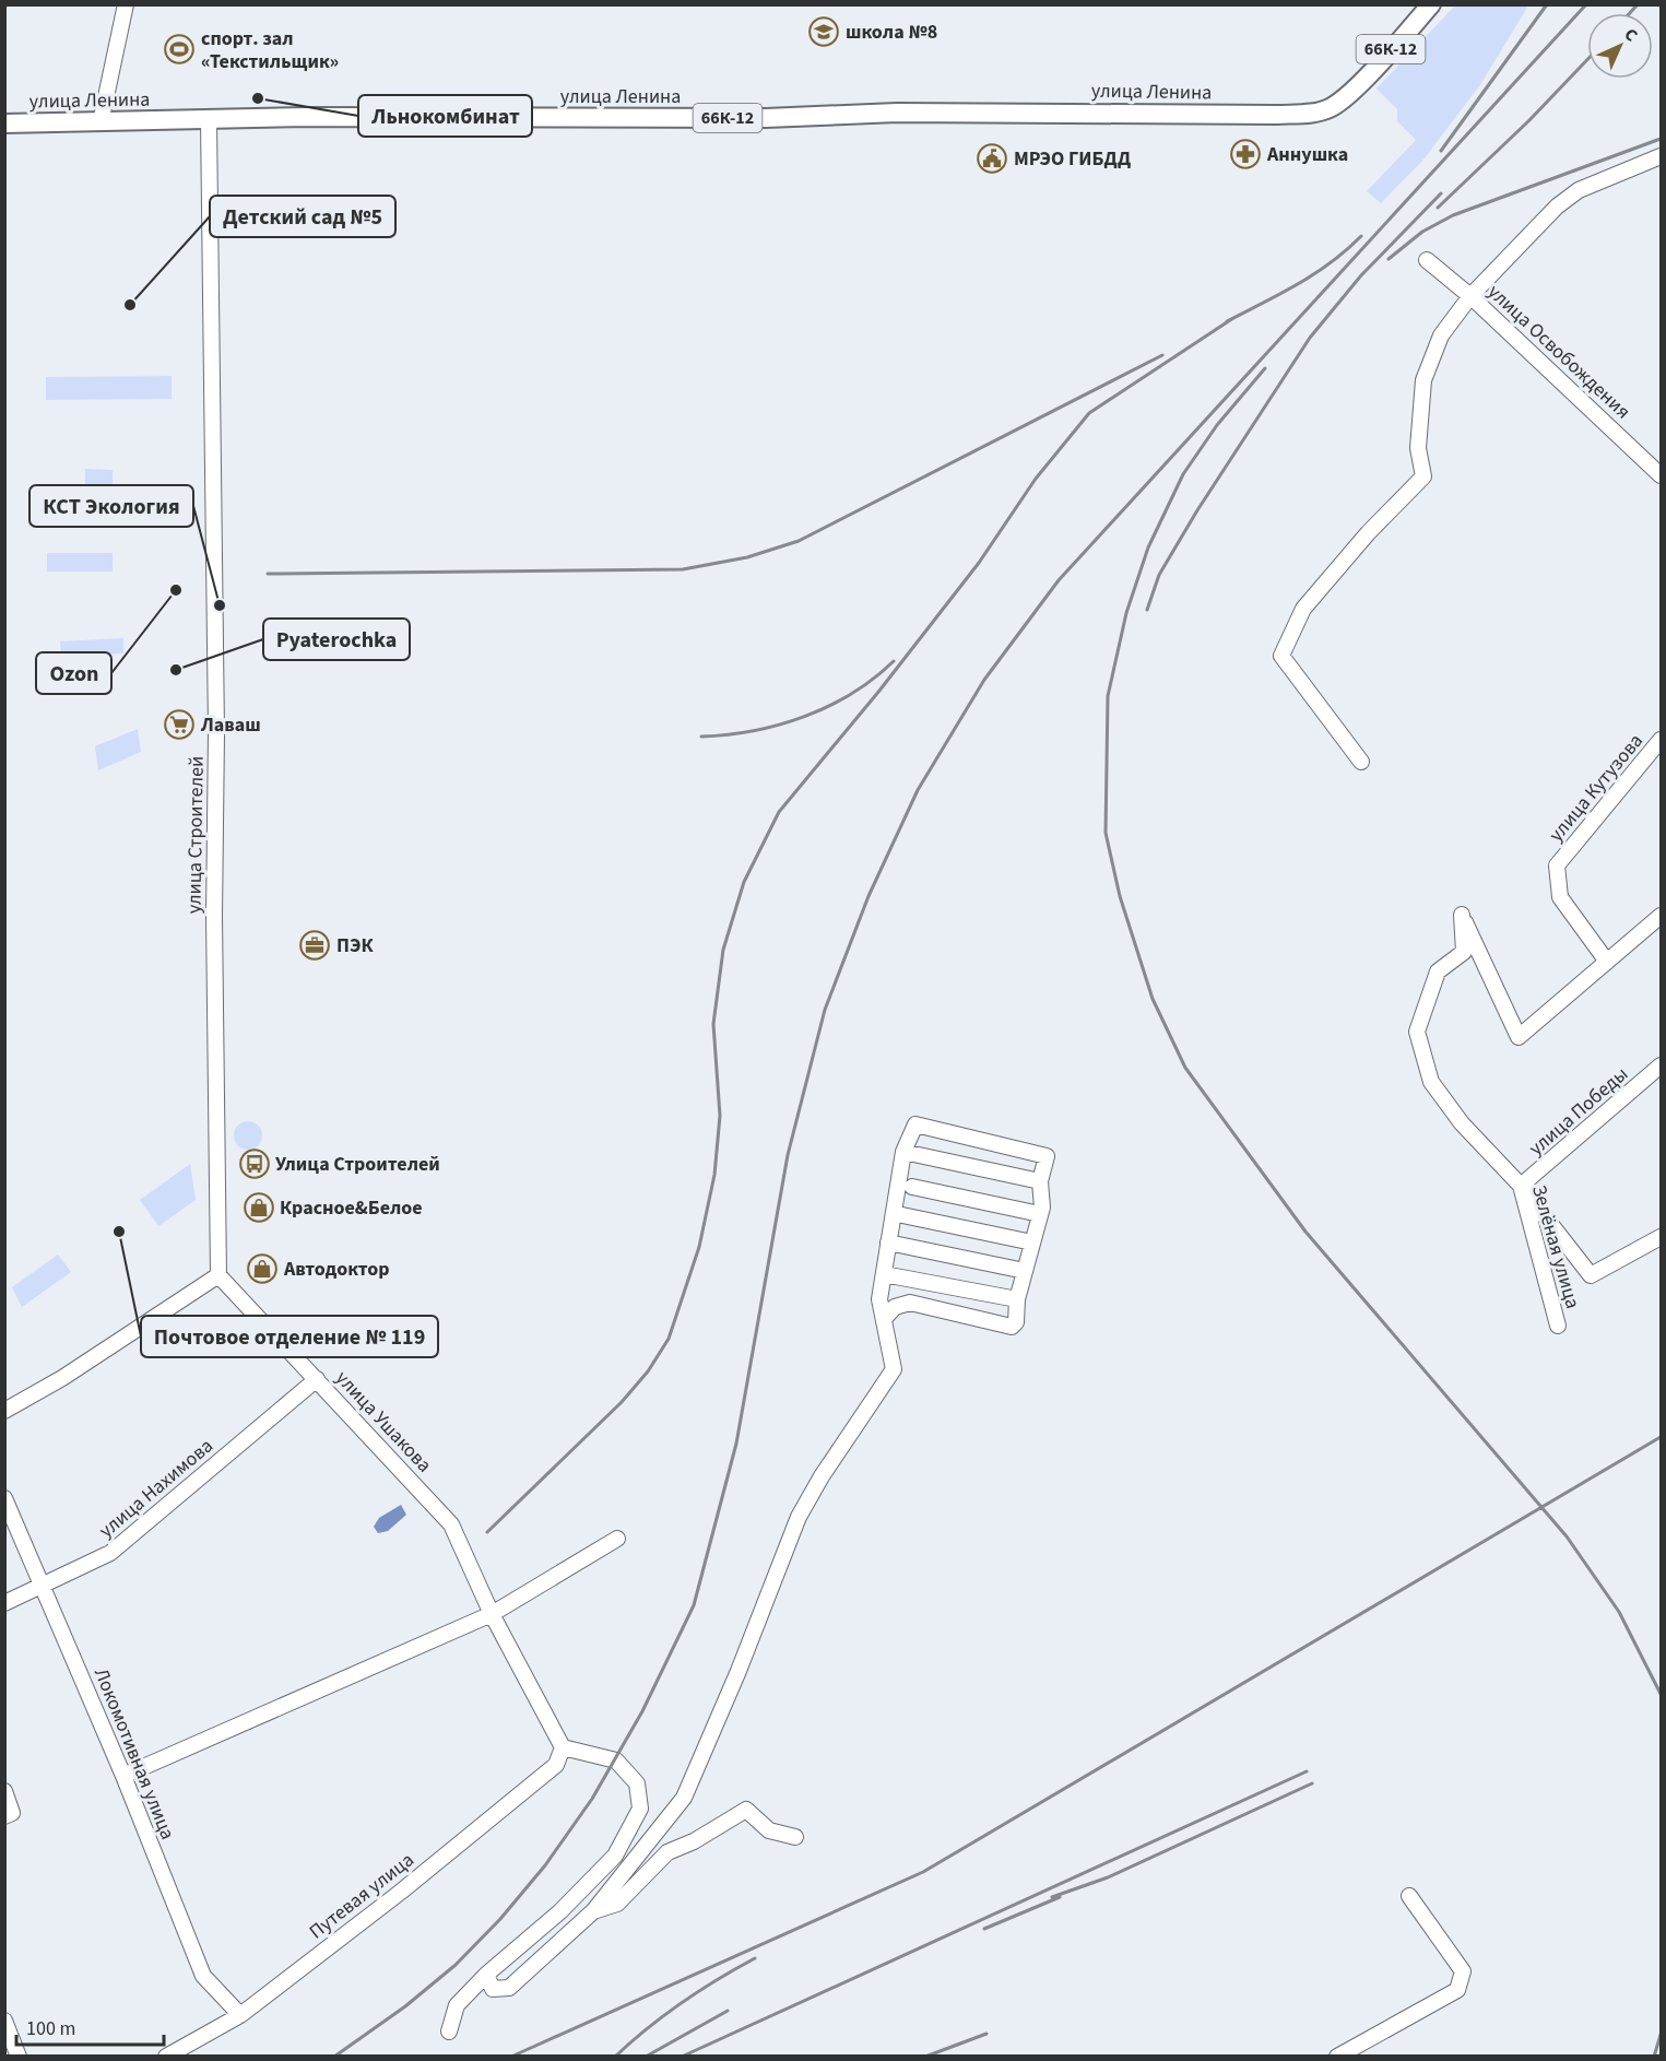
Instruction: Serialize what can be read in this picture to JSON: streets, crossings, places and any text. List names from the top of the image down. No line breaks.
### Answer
{"streets":{"main road":["66К-12","улица Ленина"],"street":["улица Освобождения","улица Кутузова","улица Строителей","улица Победы","Зелёная улица","улица Ушакова","улица Нахимова","Локомотивная улица","Путевая улица"]},"crossings":[["улица Ленина","улица Строителей"],["улица Кутузова","Зелёная улица"],["улица Строителей","улица Ушакова"],["улица Победы","Зелёная улица"],["улица Ушакова","улица Нахимова"],["улица Ушакова","Путевая улица"],["улица Нахимова","Локомотивная улица"],["Локомотивная улица","Путевая улица"]],"places":{"school or university":["школа №8"],"sports":["спорт. зал «Текстильщик»"],"other":["Льнокомбинат","Детский сад №5","Ozon","КСТ Экология","Pyaterochka","Почтовое отделение № 119"],"pharmacy":["Аннушка"],"public building":["МРЭО ГИБДД"],"supermarket":["Лаваш"],"office":["ПЭК"],"bus stop":["Улица Строителей"],"shop":["Красное&Белое","Автодоктор"]},"scale_bar":"100 m","north":"top right"}
